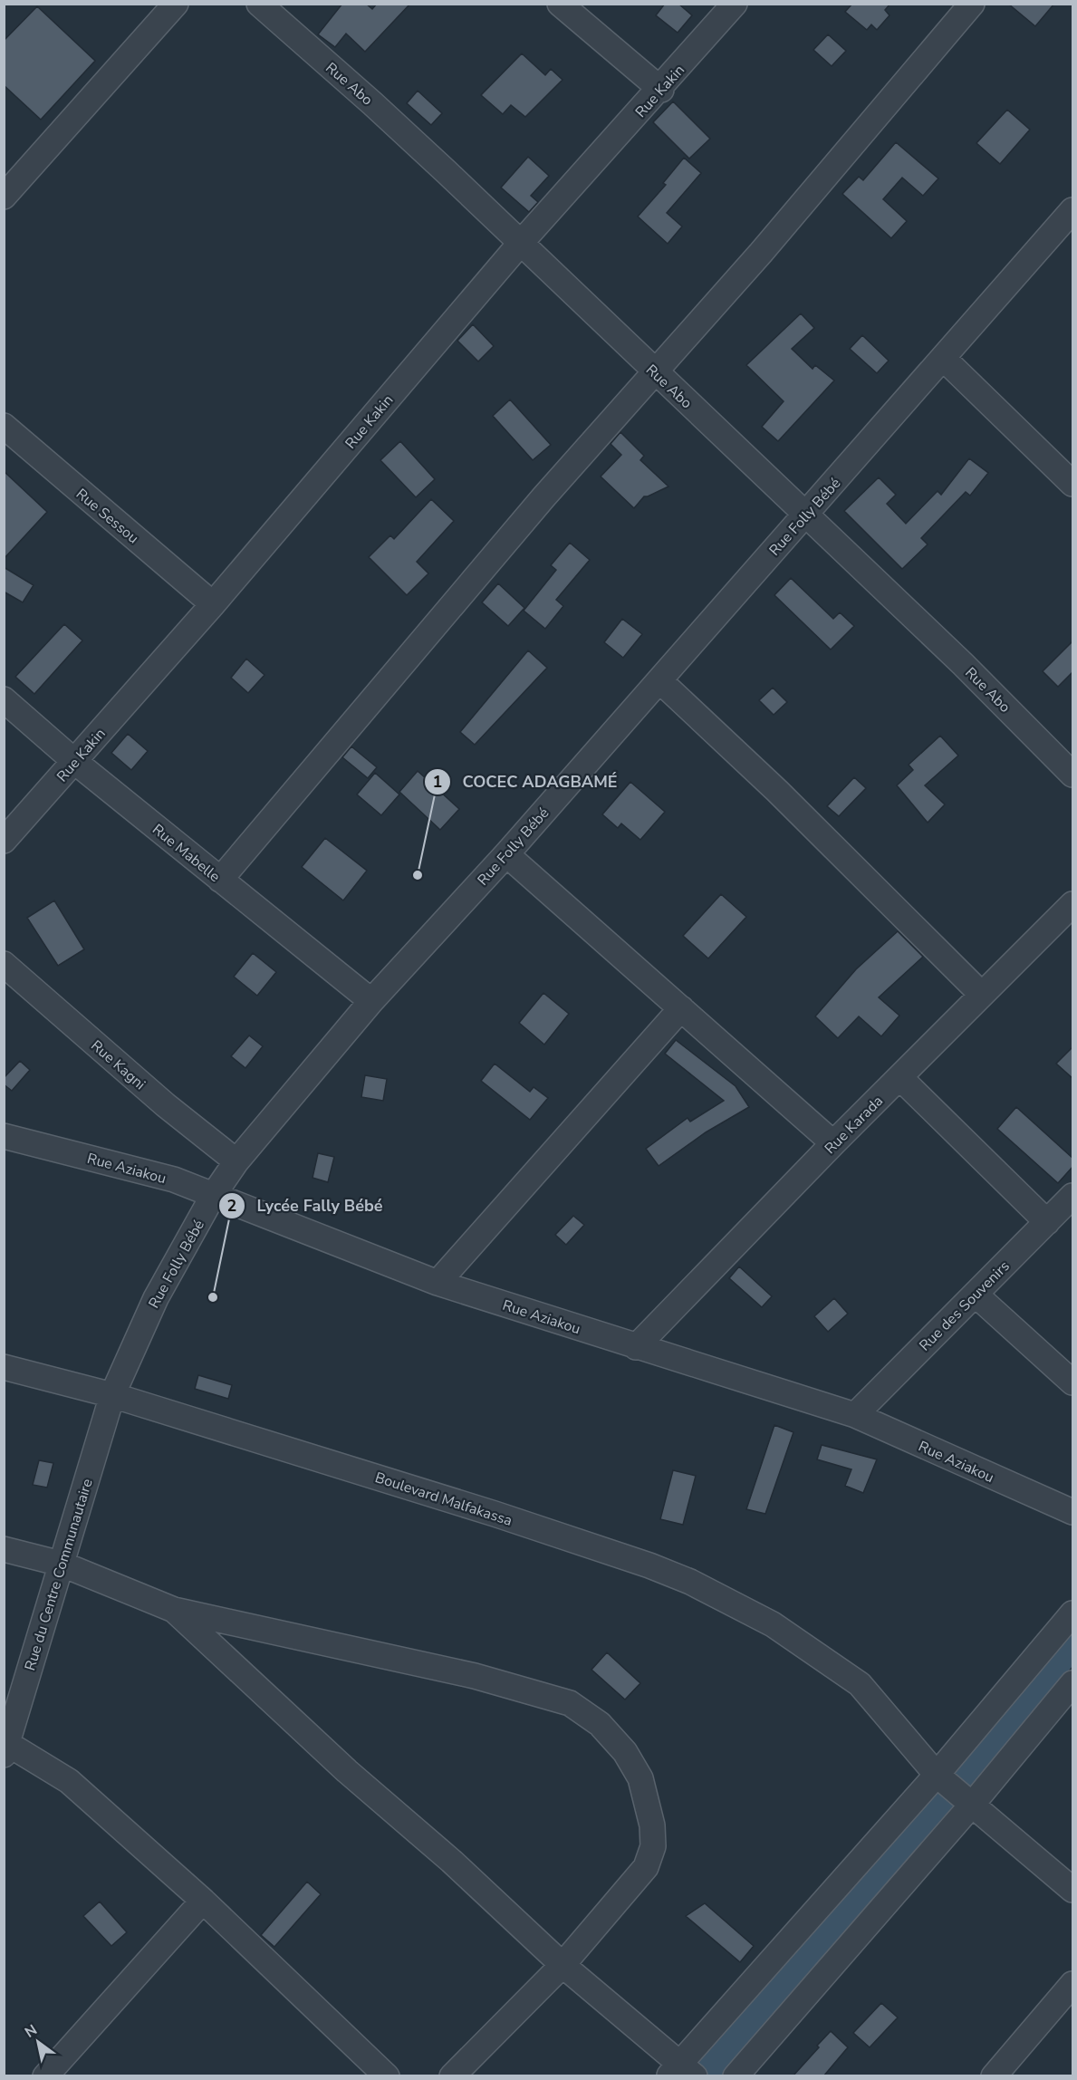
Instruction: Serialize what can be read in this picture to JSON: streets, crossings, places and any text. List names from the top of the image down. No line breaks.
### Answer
{"streets":{"street":["Rue Abo","Rue Kakin","Rue Sessou","Rue Folly Bébé","Rue Mabelle","Rue Kagni","Rue Karada","Rue Aziakou","Rue des Souvenirs","Boulevard Malfakassa","Rue du Centre Communautaire"]},"crossings":[["Rue Abo","Rue Kakin"],["Rue Abo","Rue Folly Bébé"],["Rue Kakin","Rue Sessou"],["Rue Kakin","Rue Mabelle"],["Rue Folly Bébé","Rue Mabelle"],["Rue Folly Bébé","Rue Kagni"],["Rue Folly Bébé","Rue Aziakou"],["Rue Folly Bébé","Boulevard Malfakassa"],["Rue Folly Bébé","Rue du Centre Communautaire"],["Rue Karada","Rue Aziakou"],["Rue Aziakou","Rue des Souvenirs"],["Boulevard Malfakassa","Rue du Centre Communautaire"]],"places":["COCEC ADAGBAMÉ","Lycée Fally Bébé"],"north":"top left"}
